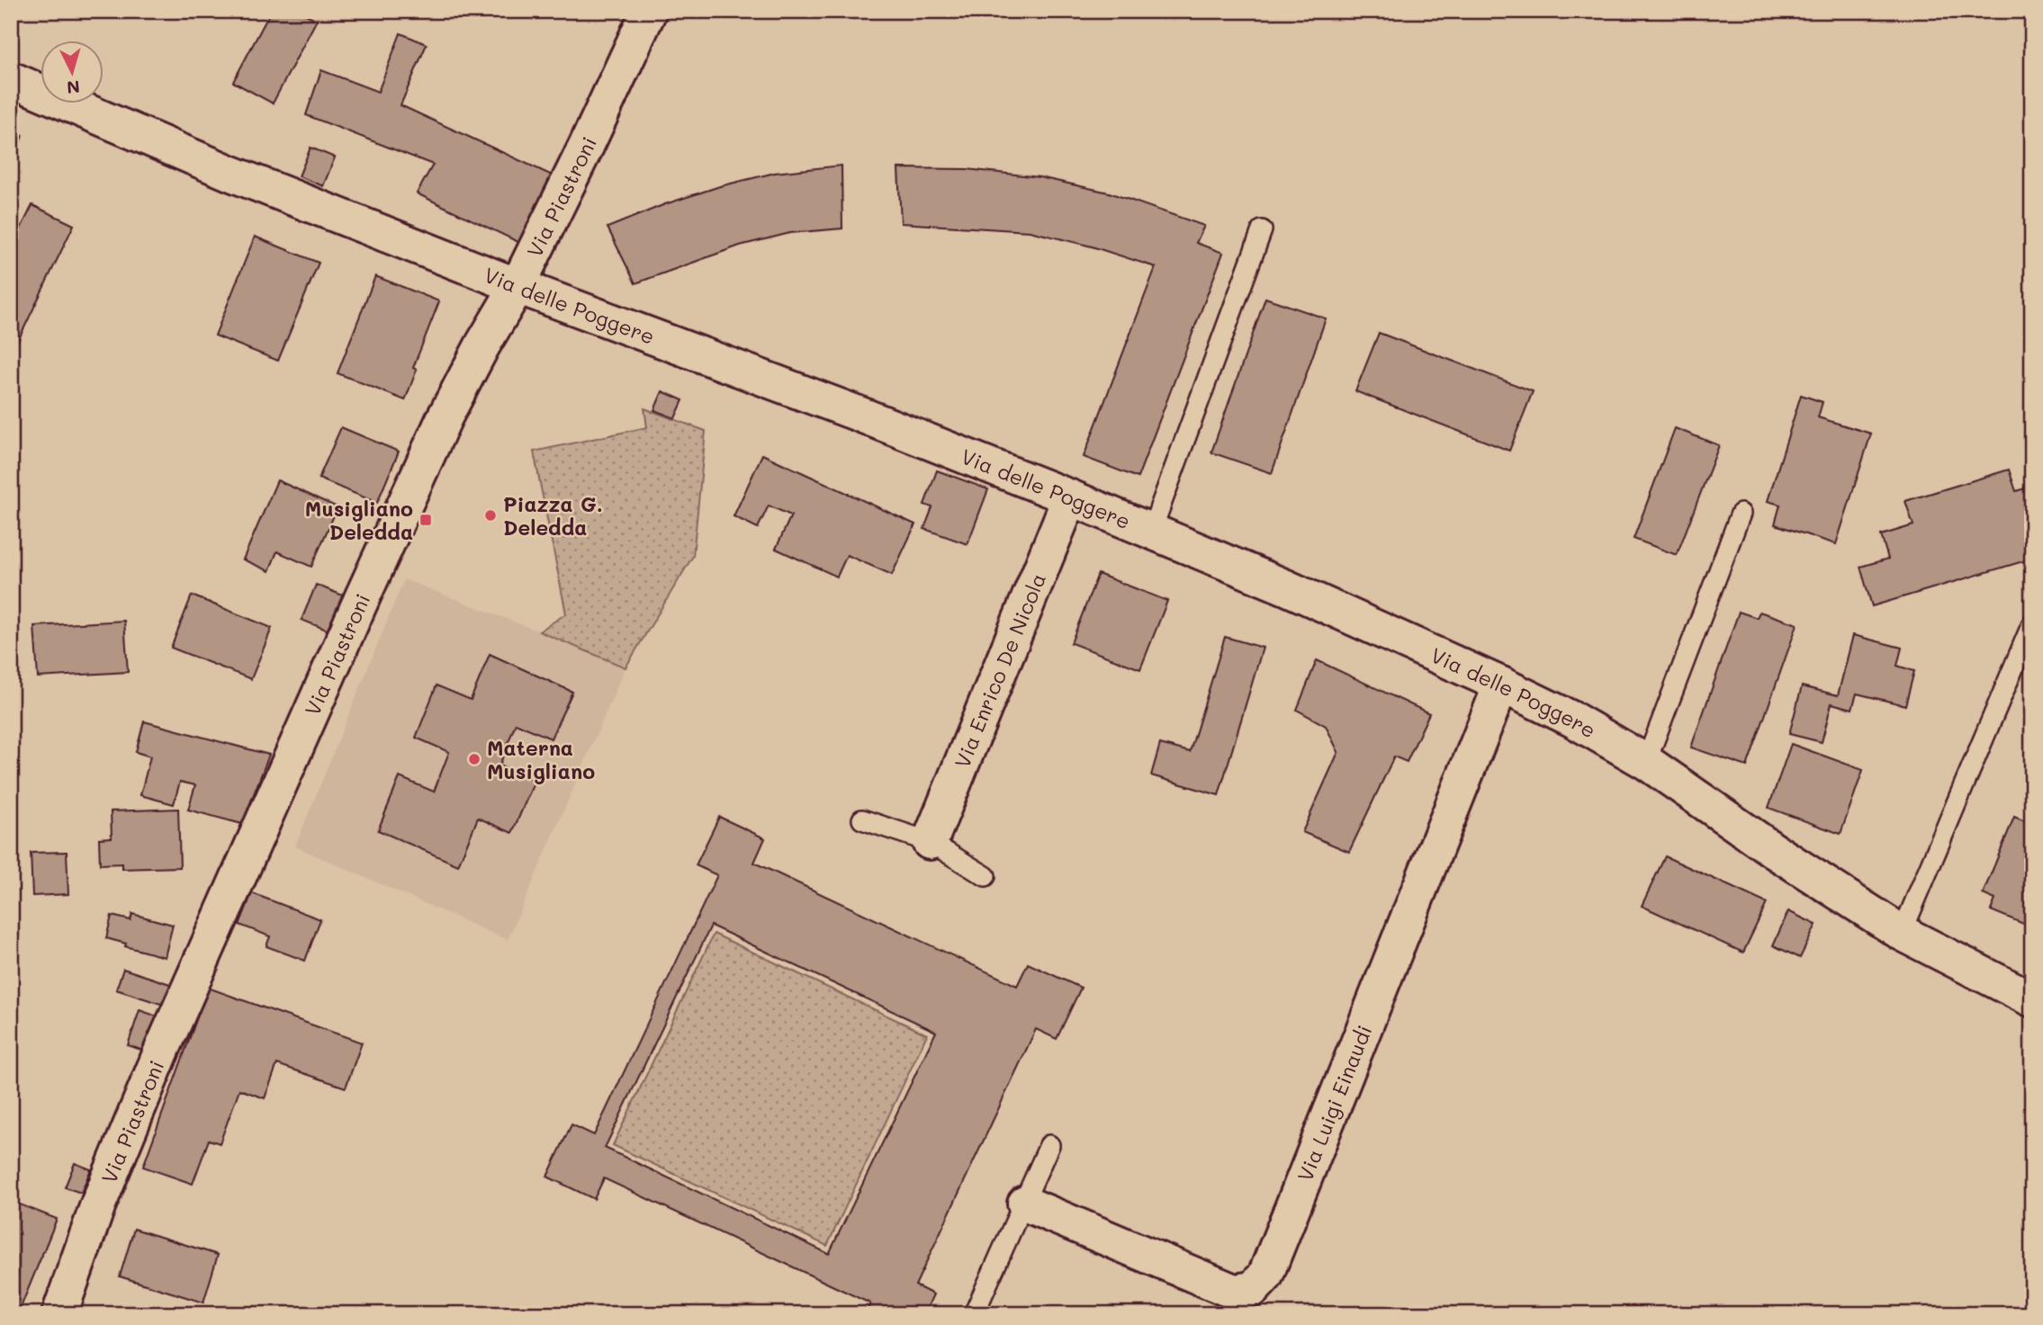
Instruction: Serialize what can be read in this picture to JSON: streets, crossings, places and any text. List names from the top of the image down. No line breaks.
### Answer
{"streets":{"street":["Via Piastroni","Via delle Poggere","Via Enrico De Nicola","Via Luigi Einaudi"]},"crossings":[["Via Piastroni","Via delle Poggere"],["Via delle Poggere","Via Enrico De Nicola"],["Via delle Poggere","Via Luigi Einaudi"]],"places":{"other":["Piazza G. Deledda","Materna Musigliano"],"transit":["Musigliano Deledda"]},"north":"bottom"}
